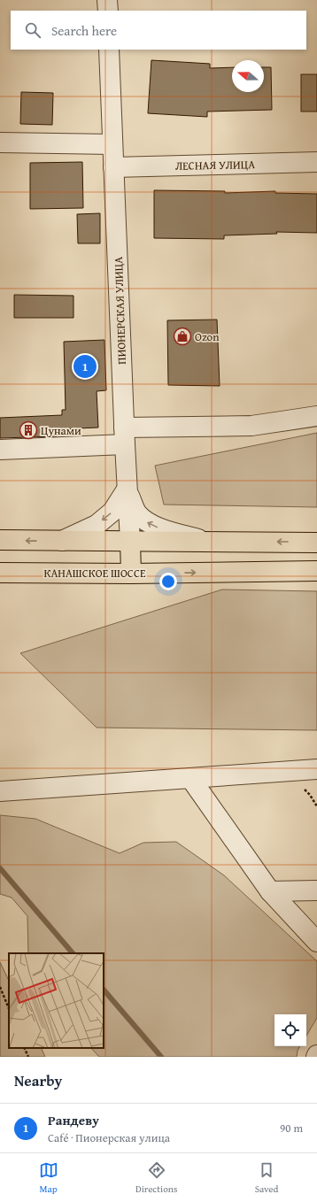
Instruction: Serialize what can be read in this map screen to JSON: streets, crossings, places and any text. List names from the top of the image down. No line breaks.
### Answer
{"streets":{"main road":["ПИОНЕРСКАЯ УЛИЦА","КАНАШСКОЕ ШОССЕ"],"street":["ЛЕСНАЯ УЛИЦА"]},"crossings":[["ЛЕСНАЯ УЛИЦА","ПИОНЕРСКАЯ УЛИЦА"],["ПИОНЕРСКАЯ УЛИЦА","КАНАШСКОЕ ШОССЕ"]],"places":{"shop":["Ozon"],"building":["Цунами"]},"north":"left","page":{"search":"Search here","pins":"1","heading":"Nearby","list":[{"mark":"1","name":"Рандеву","note":"Café · Пионерская улица","value":"90 m"}],"nav":["Map","Directions","Saved"]}}
